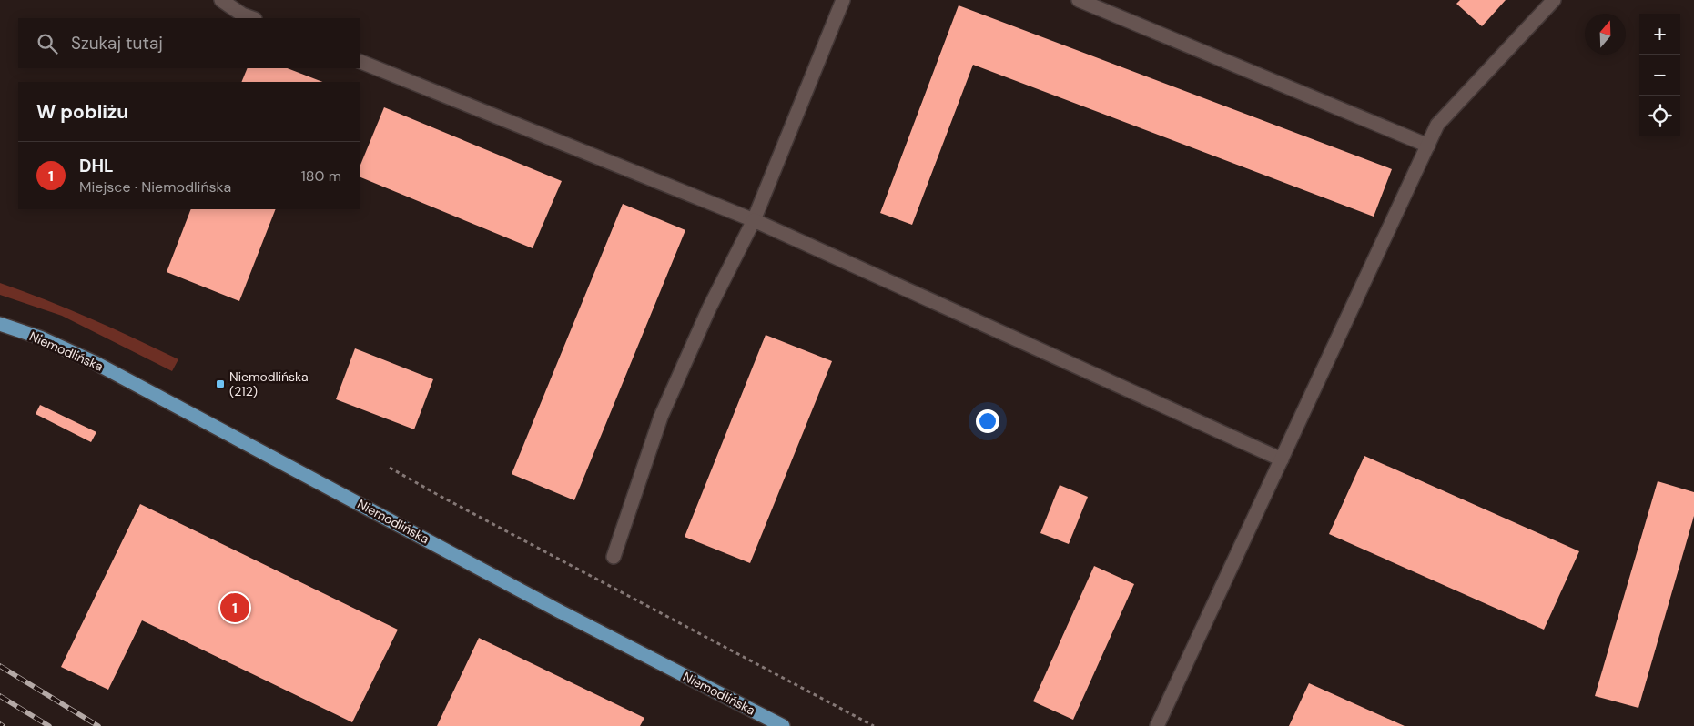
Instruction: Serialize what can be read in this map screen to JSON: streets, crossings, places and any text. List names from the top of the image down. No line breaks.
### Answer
{"streets":{"main road":["Niemodlińska"]},"places":{"transit":["Niemodlińska (212)"]},"north":"top","page":{"map_buttons":["+","−"],"search":"Szukaj tutaj","heading":"W pobliżu","list":[{"mark":"1","name":"DHL","note":"Miejsce · Niemodlińska","value":"180 m"}],"pins":"1"}}
